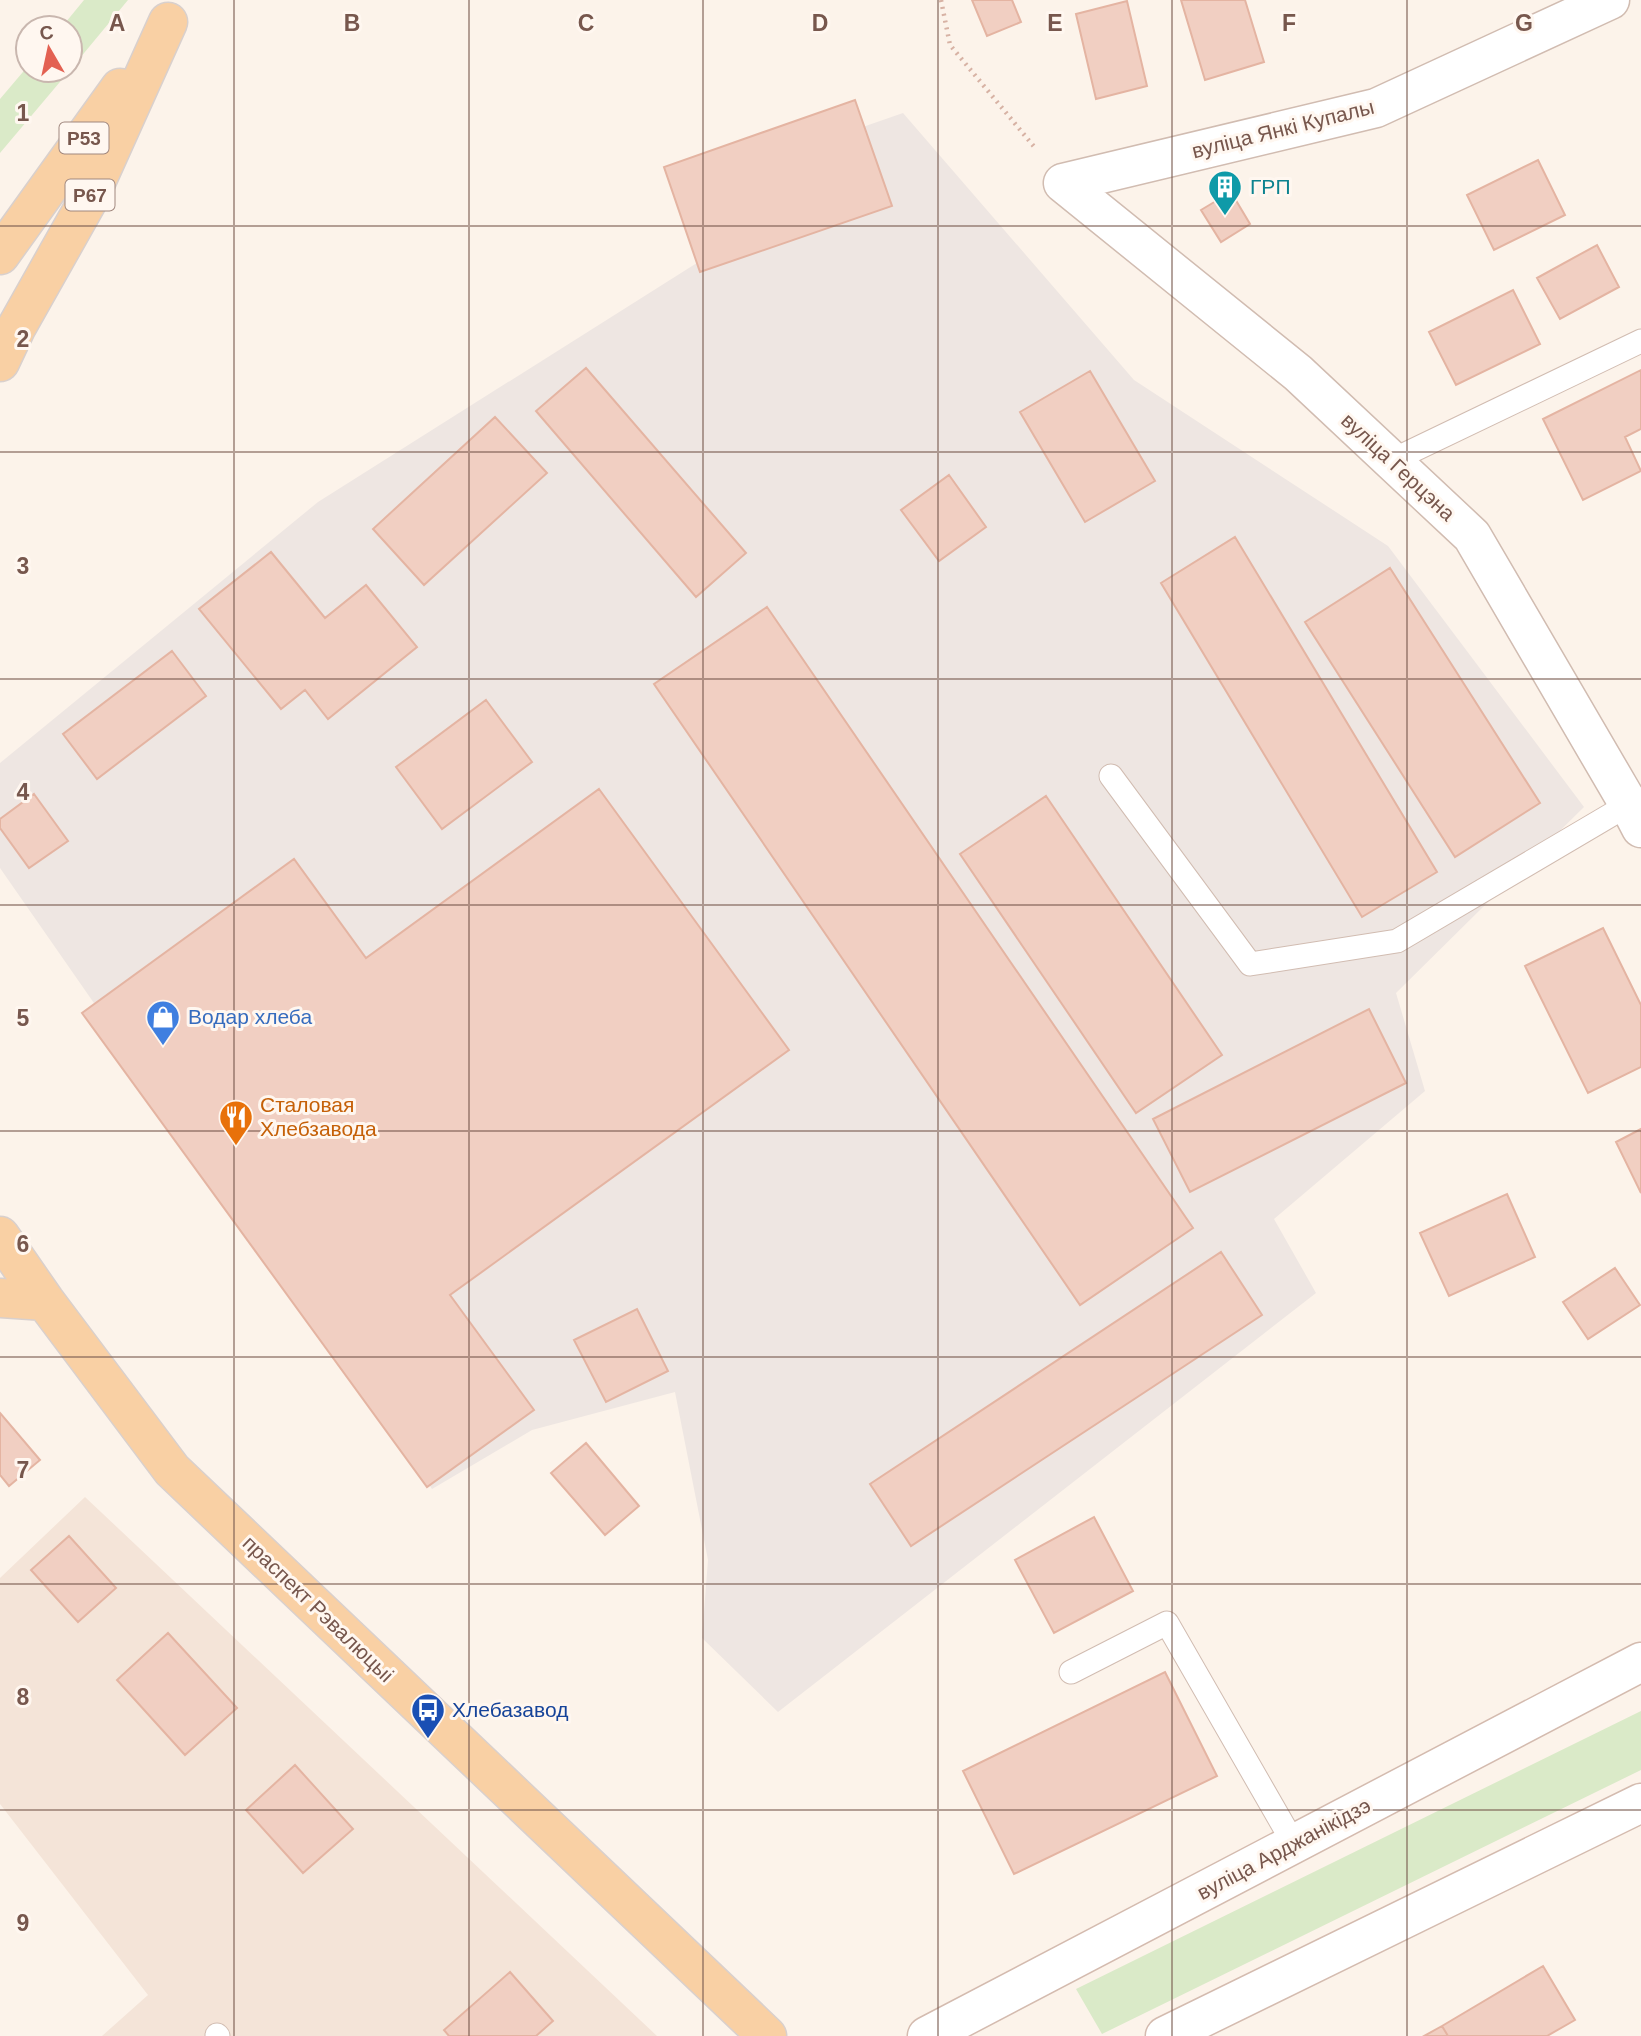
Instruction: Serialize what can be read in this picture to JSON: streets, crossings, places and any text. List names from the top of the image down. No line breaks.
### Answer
{"streets":{"main road":["Р53","Р67","праспект Рэвалюцыі"],"street":["вуліца Янкі Купалы","вуліца Герцэна","вуліца Арджанікідзэ"]},"crossings":[["вуліца Янкі Купалы","вуліца Герцэна"],["Р53","Р67"]],"places":{"building":["ГРП"],"shop":["Водар хлеба"],"restaurant":["Сталовая Хлебзавода"],"bus stop":["Хлебазавод"]},"north":"top","grid":{"columns":["A","B","C","D","E","F","G"],"rows":["1","2","3","4","5","6","7","8","9"]}}
